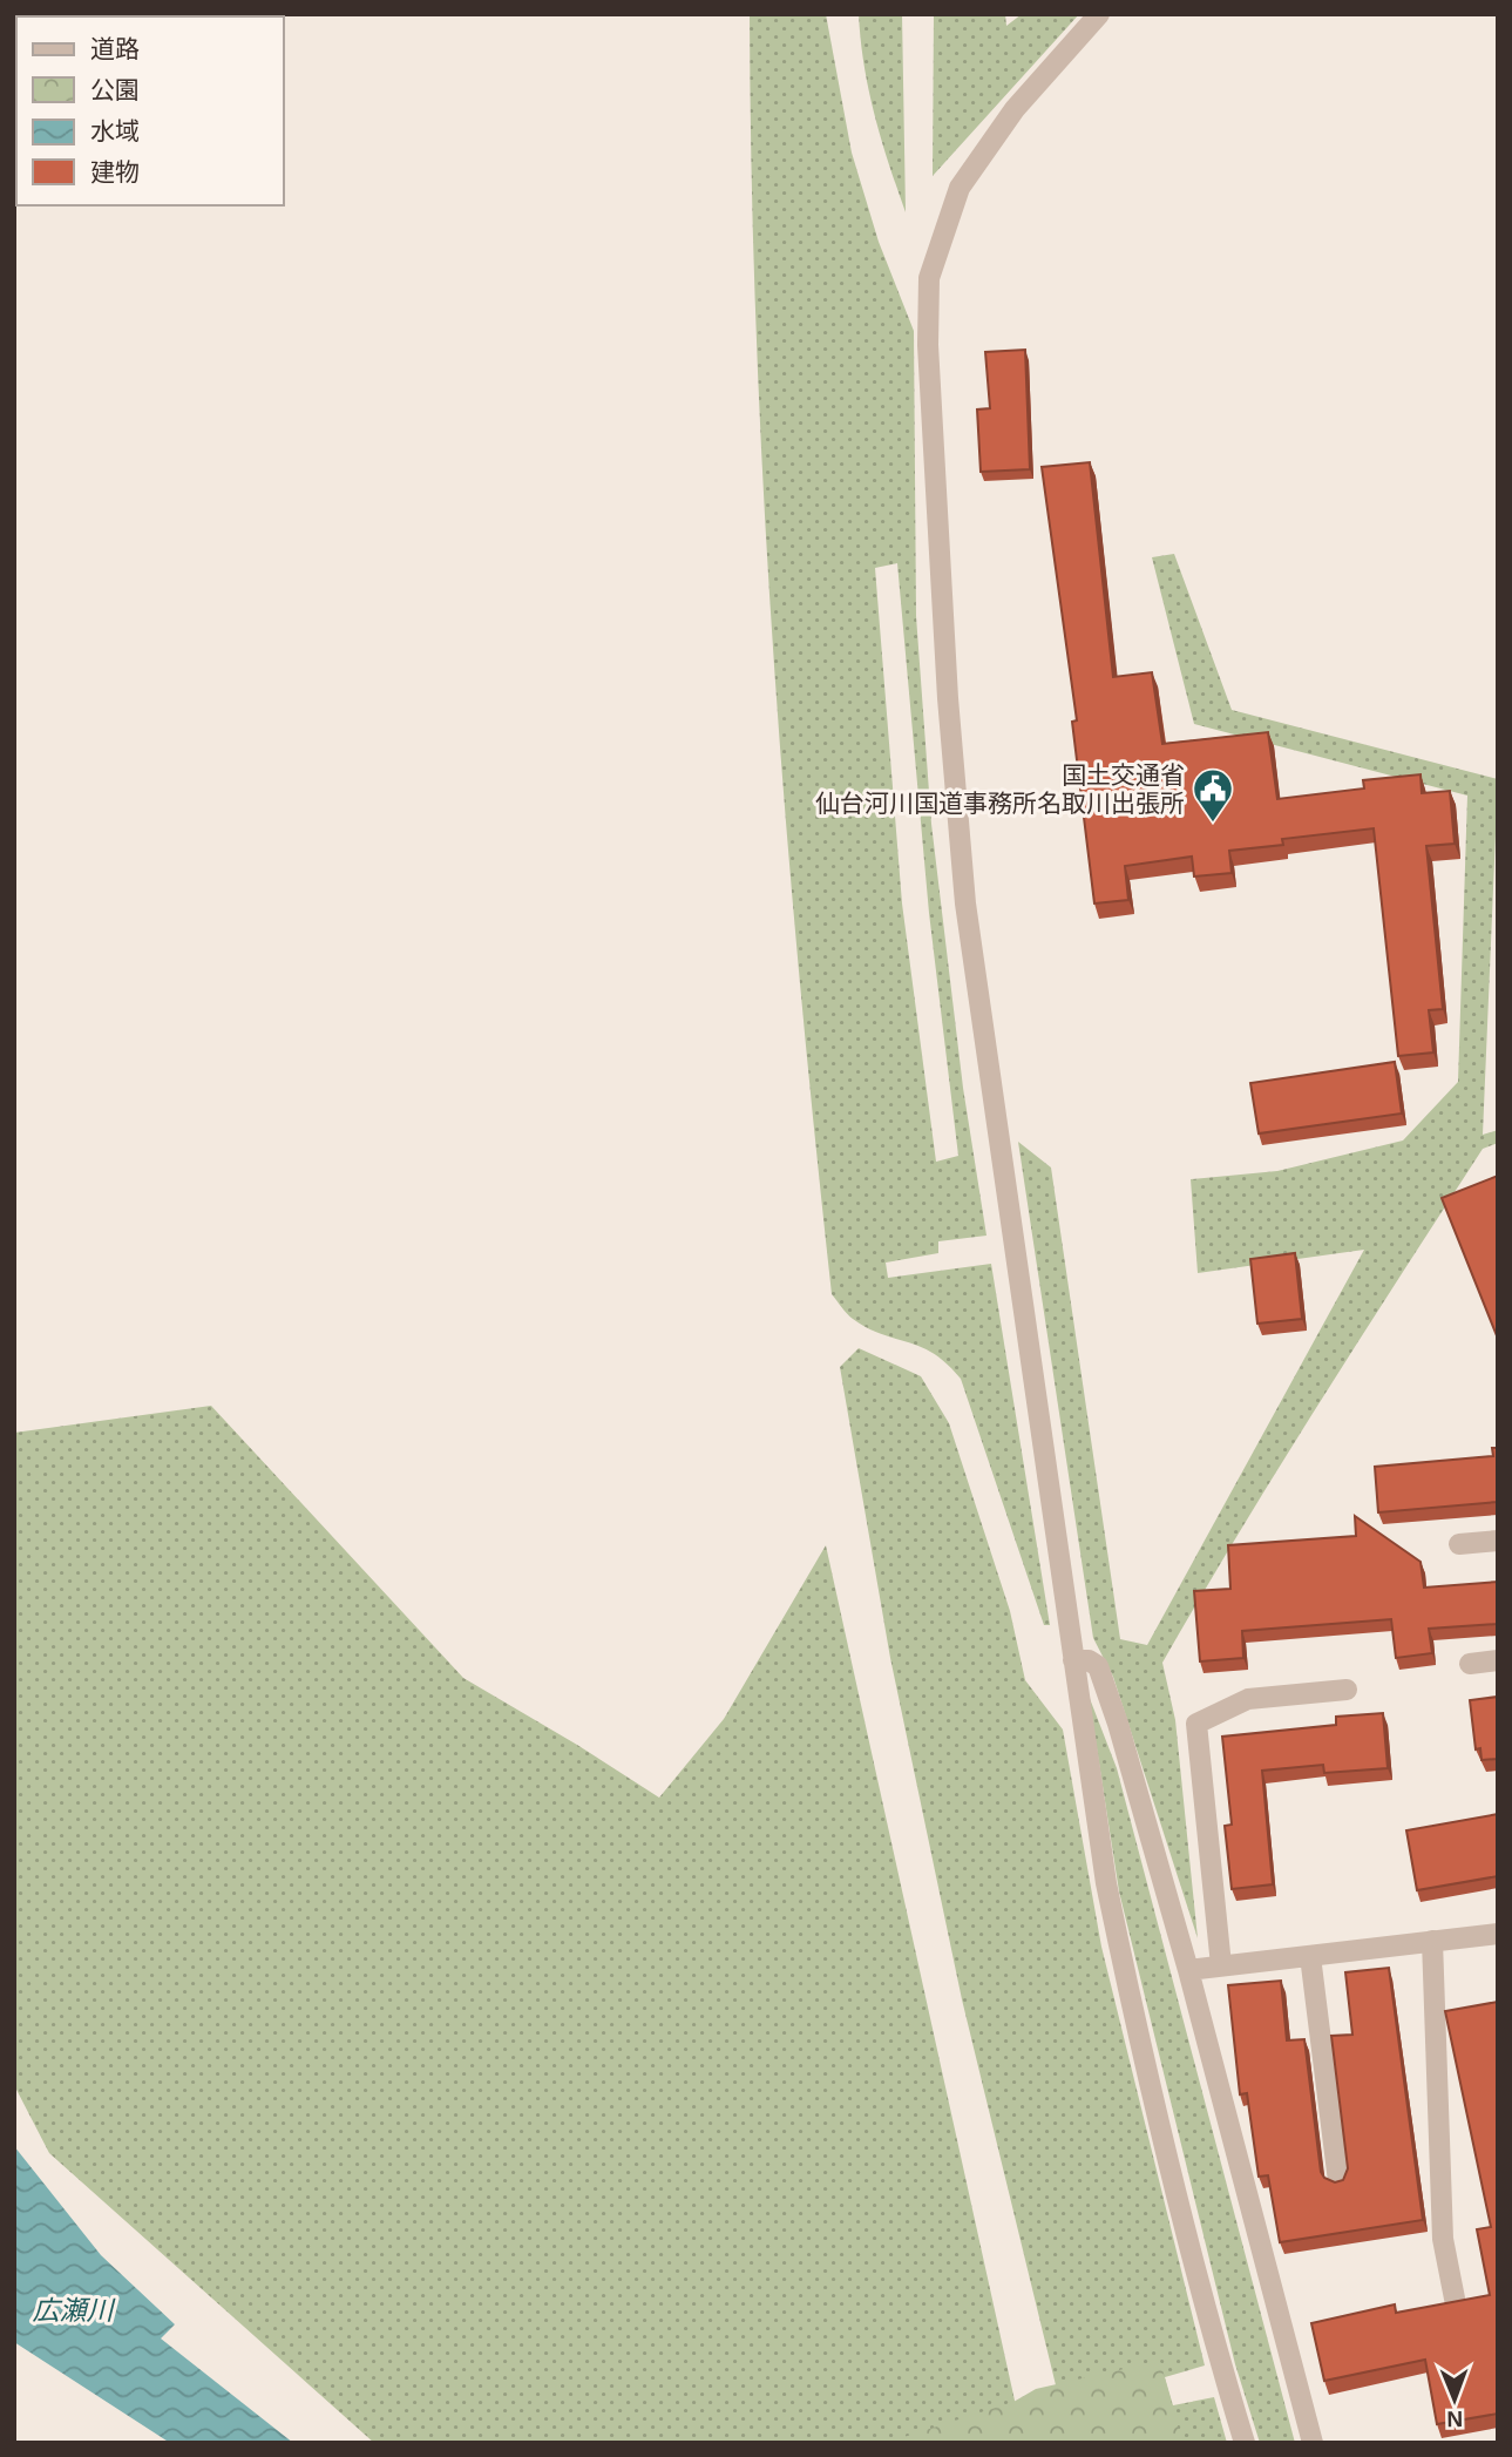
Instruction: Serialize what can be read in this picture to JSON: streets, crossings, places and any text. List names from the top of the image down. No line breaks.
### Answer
{"water":["広瀬川"],"places":{"public building":["国土交通省 仙台河川国道事務所名取川出張所"]},"legend":["道路","公園","水域","建物"],"north":"bottom"}
